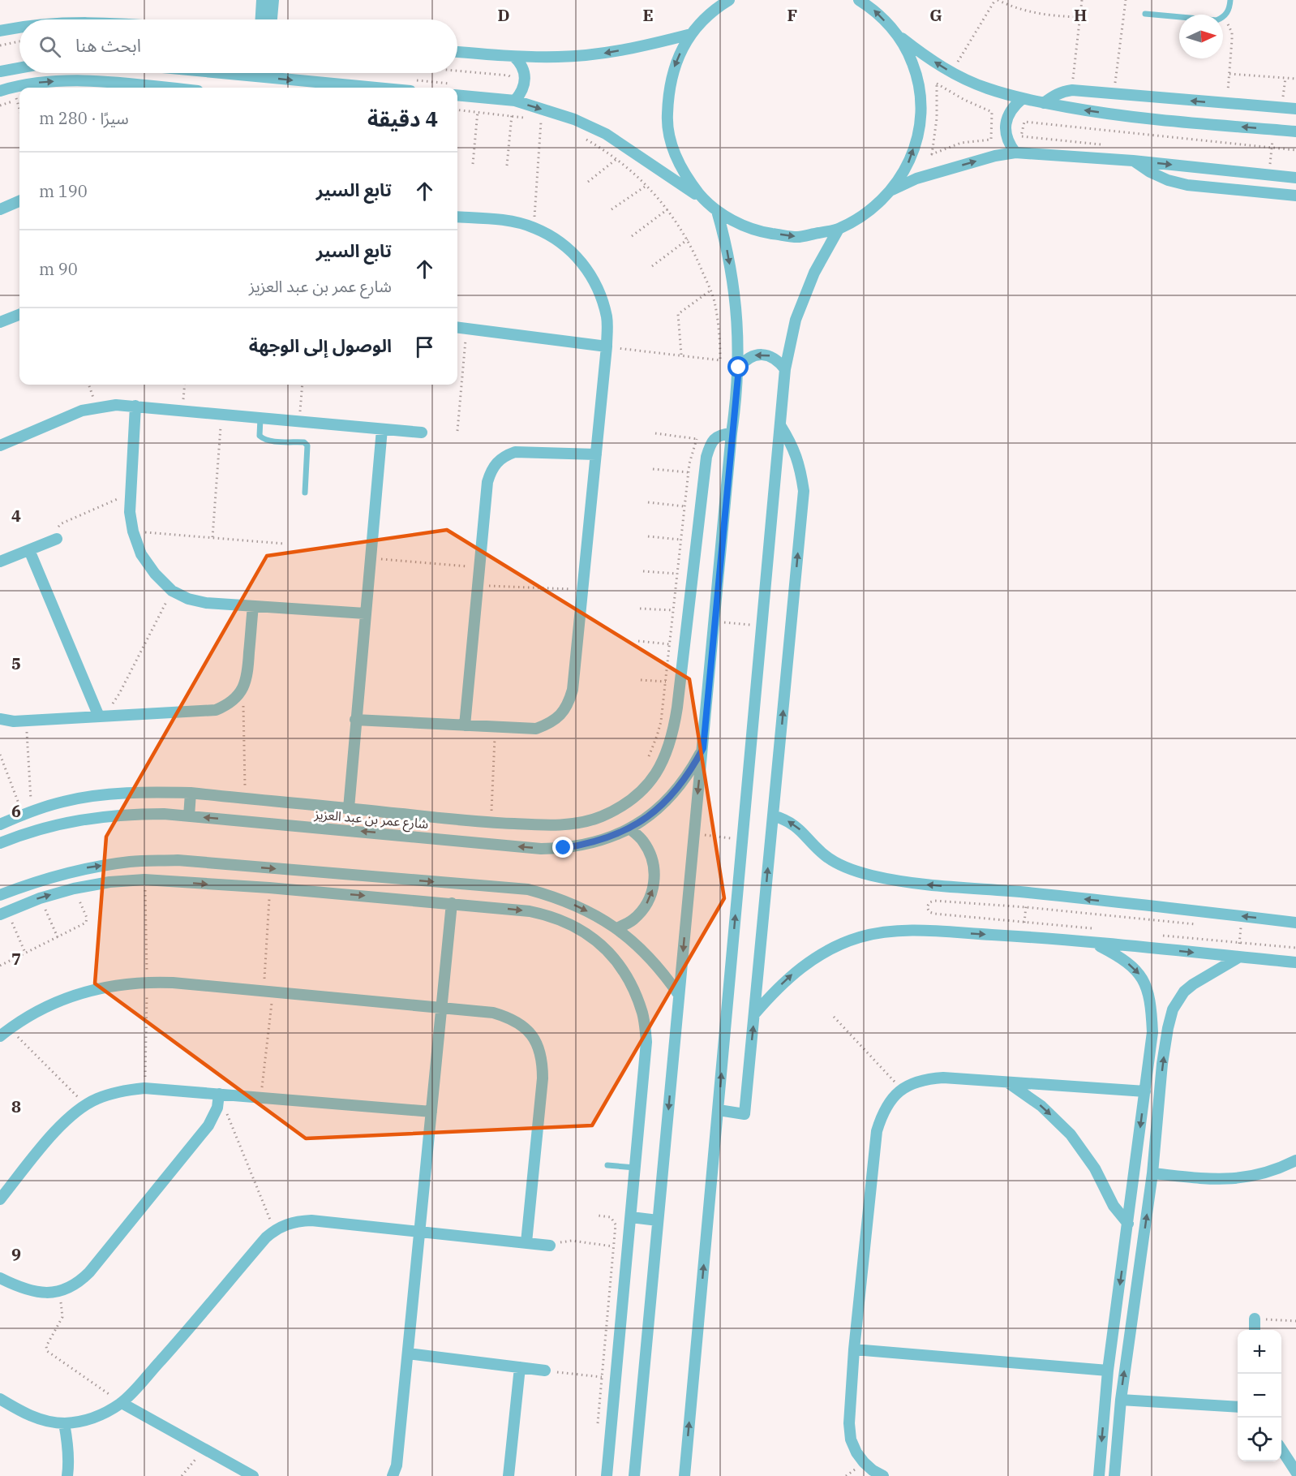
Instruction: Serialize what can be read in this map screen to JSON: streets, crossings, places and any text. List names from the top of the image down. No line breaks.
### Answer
{"streets":{"street":["شارع عمر بن عبد العزيز"]},"north":"right","page":{"search":"ابحث هنا","heading":["4 دقيقة","سيرًا · 280 m"],"list":[["تابع السير","190 m"],["تابع السير","شارع عمر بن عبد العزيز","90 m"],"الوصول إلى الوجهة"],"map_buttons":["+","−"]},"grid":{"columns":["D","E","F","G","H"],"rows":["4","5","6","7","8","9"]}}
